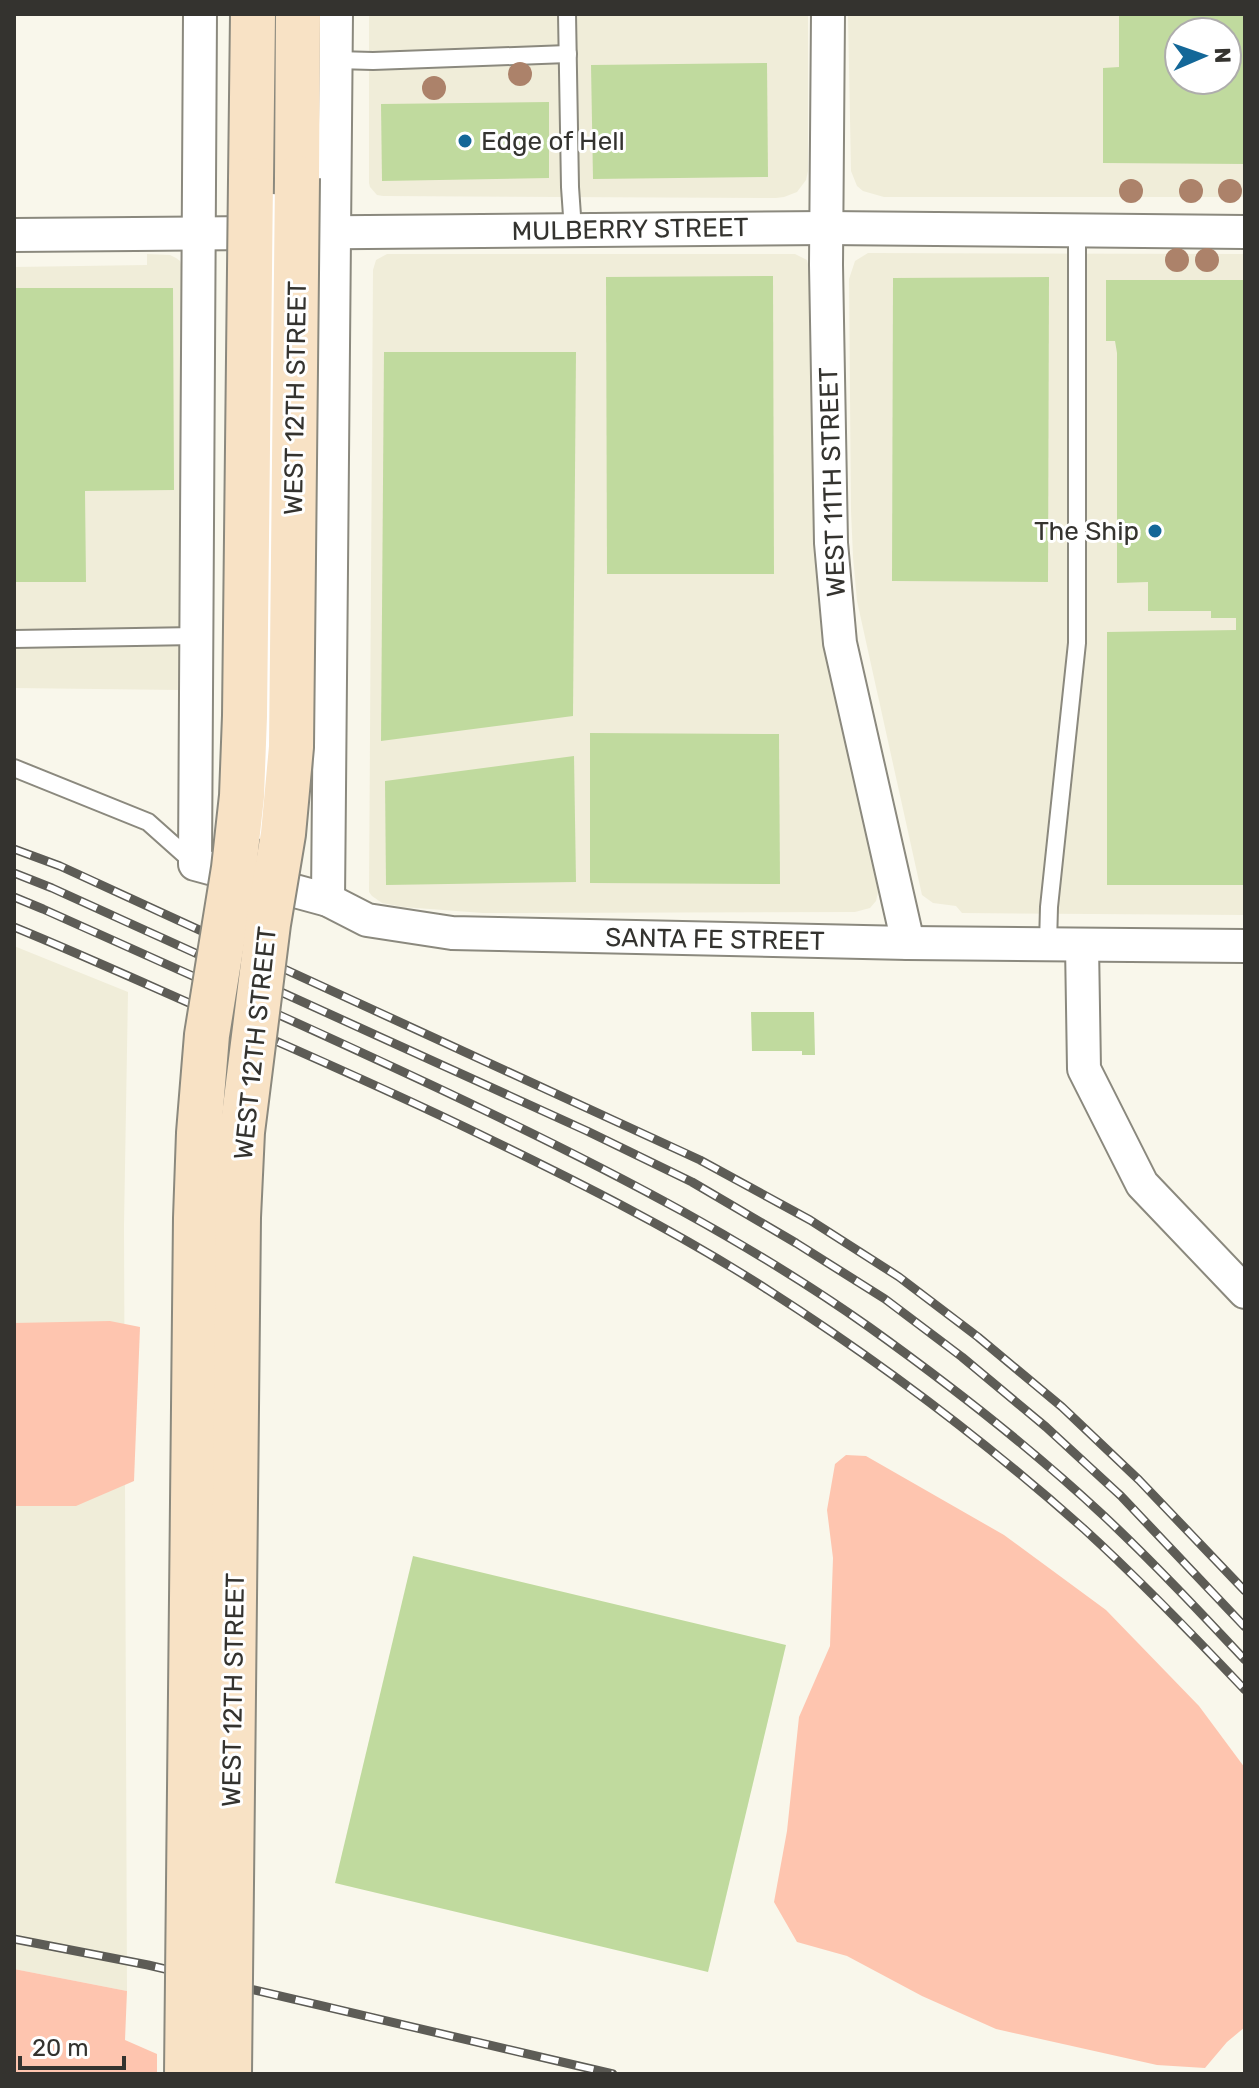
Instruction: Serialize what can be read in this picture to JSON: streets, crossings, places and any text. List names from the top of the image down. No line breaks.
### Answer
{"streets":{"main road":["WEST 12TH STREET"],"street":["MULBERRY STREET","WEST 11TH STREET","SANTA FE STREET"]},"crossings":[["MULBERRY STREET","WEST 12TH STREET"],["MULBERRY STREET","WEST 11TH STREET"],["WEST 12TH STREET","SANTA FE STREET"],["WEST 11TH STREET","SANTA FE STREET"]],"places":["Edge of Hell","The Ship"],"scale_bar":"20 m","north":"right"}
